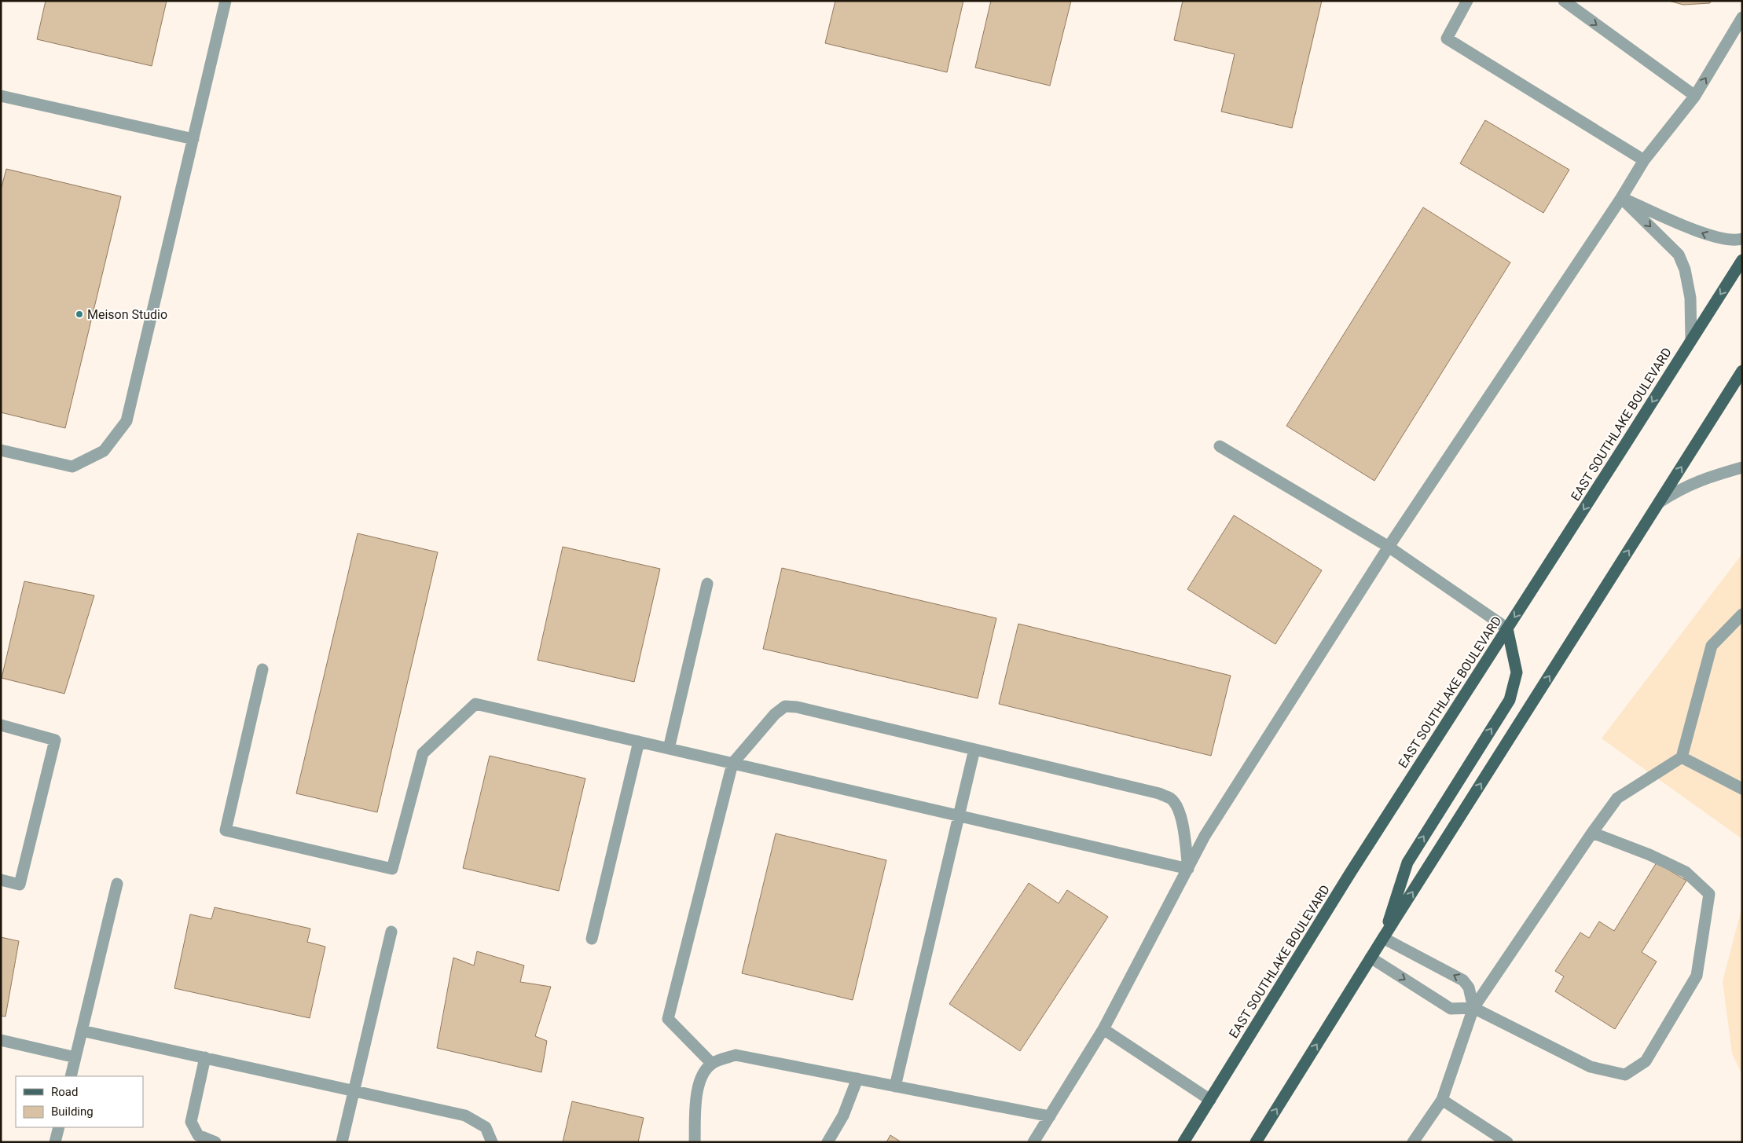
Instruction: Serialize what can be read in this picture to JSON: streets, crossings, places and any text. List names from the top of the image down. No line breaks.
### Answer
{"streets":{"main road":["EAST SOUTHLAKE BOULEVARD"]},"places":["Meison Studio"],"legend":["Road","Building"]}
